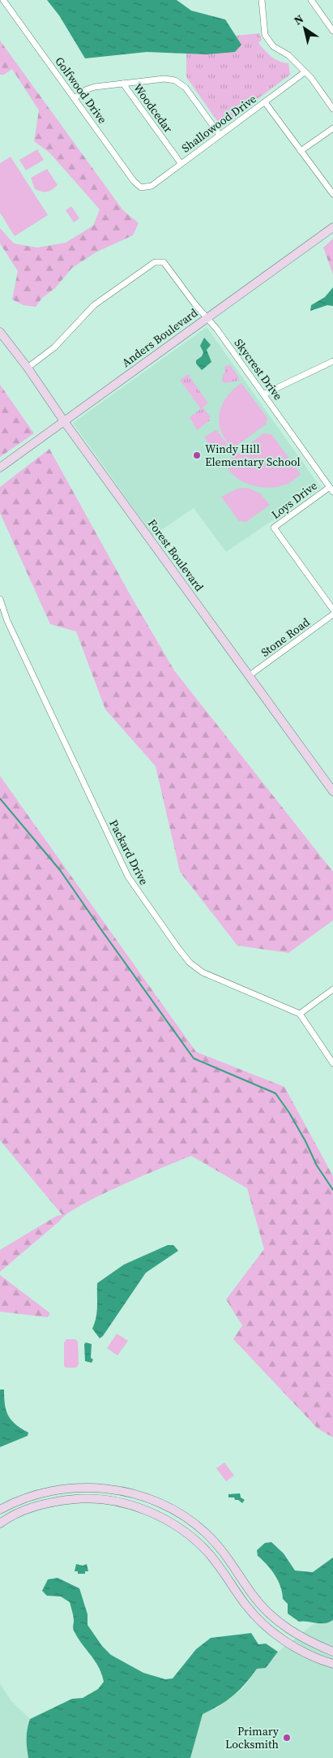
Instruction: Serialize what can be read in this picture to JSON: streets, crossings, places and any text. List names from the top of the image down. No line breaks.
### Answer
{"streets":{"street":["Golfwood Drive","Woodcedar","Shallowood Drive","Anders Boulevard","Skycrest Drive","Loys Drive","Forest Boulevard","Stone Road","Packard Drive"]},"crossings":[["Golfwood Drive","Shallowood Drive"],["Woodcedar","Shallowood Drive"],["Anders Boulevard","Skycrest Drive"],["Anders Boulevard","Forest Boulevard"],["Skycrest Drive","Loys Drive"],["Skycrest Drive","Forest Boulevard"],["Forest Boulevard","Stone Road"]],"places":["Windy Hill Elementary School","Primary Locksmith"],"north":"top left"}
